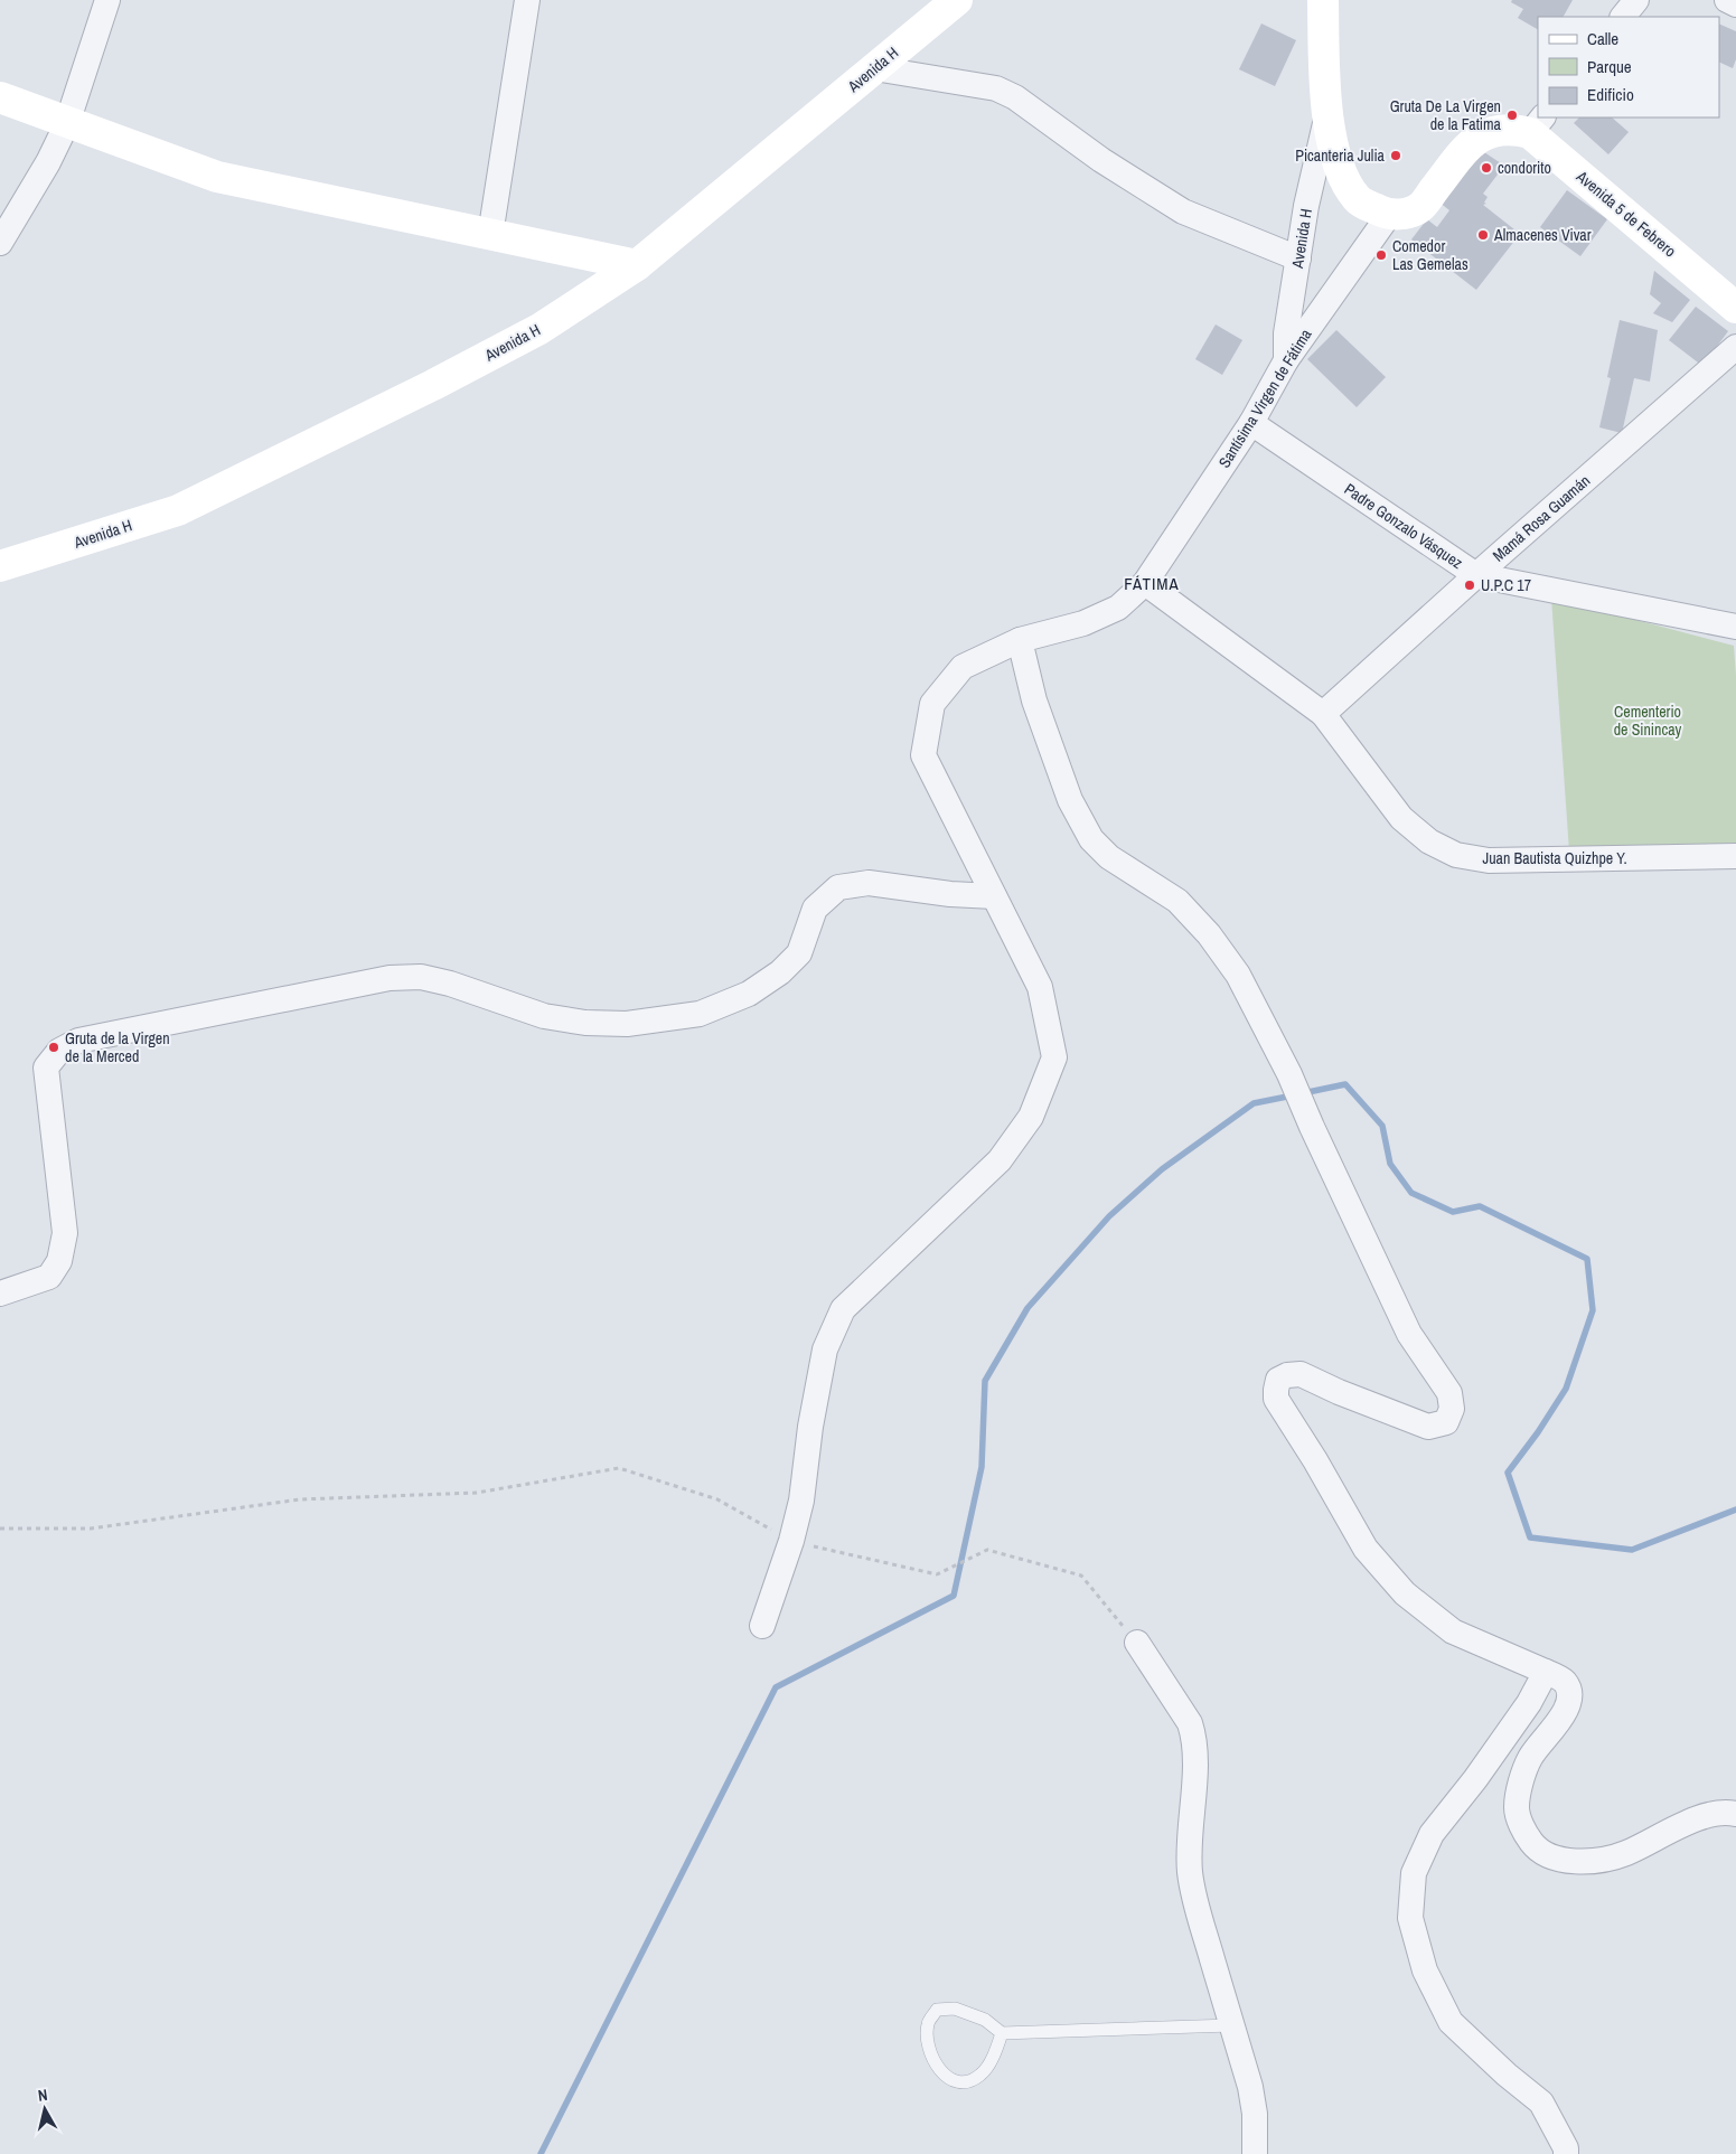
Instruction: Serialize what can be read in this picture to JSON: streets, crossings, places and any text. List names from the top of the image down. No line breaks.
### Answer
{"streets":{"street":["Avenida H","Avenida 5 de Febrero","Santísima Virgen de Fátima","Mamá Rosa Guamán","Padre Gonzalo Vásquez","Juan Bautista Quizhpe Y."]},"crossings":[["Avenida H","Santísima Virgen de Fátima"],["Avenida 5 de Febrero","Santísima Virgen de Fátima"],["Santísima Virgen de Fátima","Padre Gonzalo Vásquez"],["Santísima Virgen de Fátima","Juan Bautista Quizhpe Y."],["Mamá Rosa Guamán","Padre Gonzalo Vásquez"],["Mamá Rosa Guamán","Juan Bautista Quizhpe Y."]],"districts":["FÁTIMA"],"parks":["Cementerio de Sinincay"],"places":["Gruta De La Virgen de la Fatima","Picanteria Julia","condorito","Almacenes Vivar","Comedor Las Gemelas","U.P.C 17","Gruta de la Virgen de la Merced"],"legend":["Calle","Parque","Edificio"],"north":"top"}
